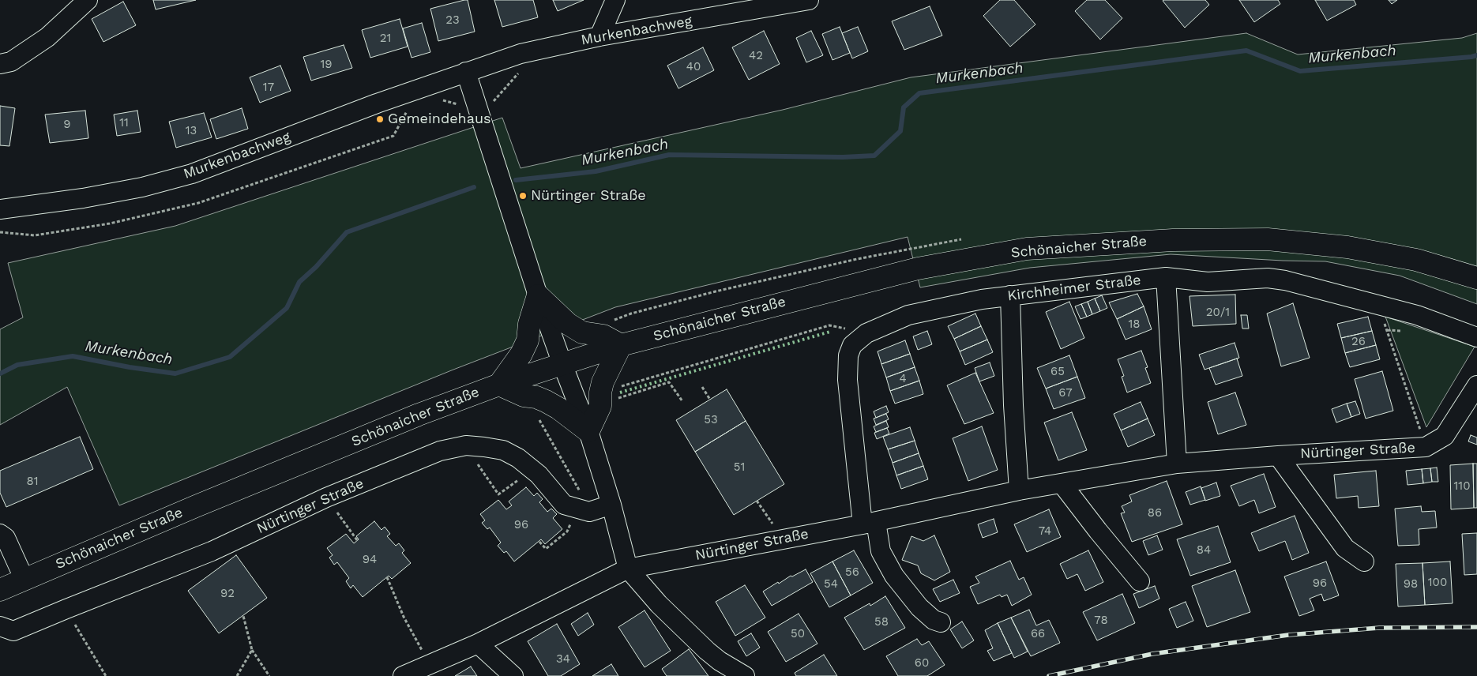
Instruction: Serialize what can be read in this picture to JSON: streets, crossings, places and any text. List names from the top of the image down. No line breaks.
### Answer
{"streets":{"main road":["Schönaicher Straße"],"street":["Murkenbachweg","Kirchheimer Straße","Nürtinger Straße"]},"crossings":[["Kirchheimer Straße","Nürtinger Straße"]],"water":["Murkenbach"],"places":["Gemeindehaus","Nürtinger Straße"],"house_numbers":["23","21","42","19","40","17","11","9","13","20/1","18","26","65","4","67","53","51","81","110","86","96","74","84","94","56","100","96","54","98","92","78","58","50","66","34","60"]}
